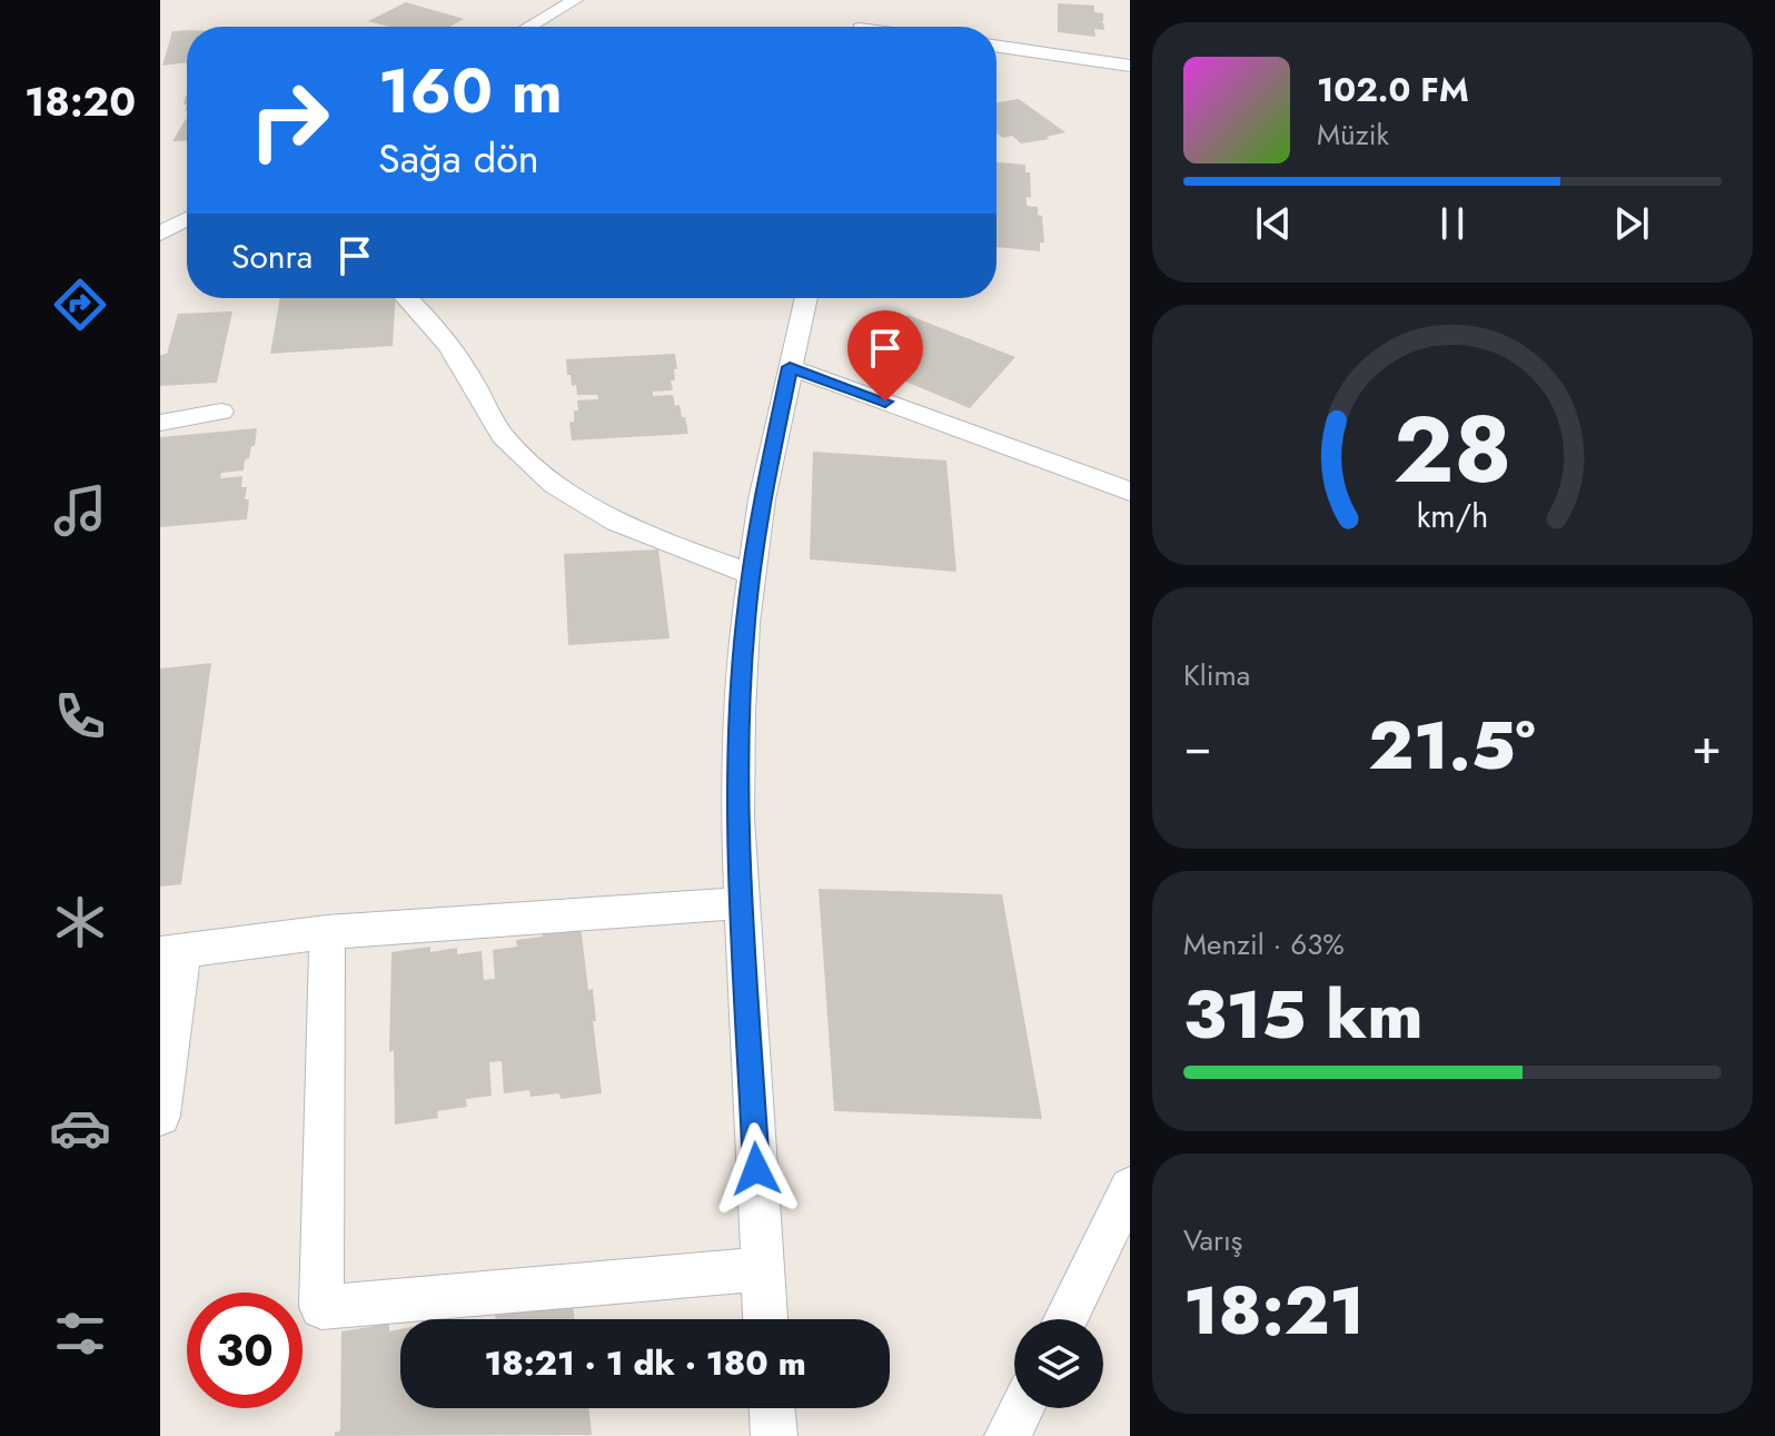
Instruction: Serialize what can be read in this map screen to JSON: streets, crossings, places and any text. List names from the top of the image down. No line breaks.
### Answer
{"page":{"tabs":"18:20","turn":["160 m","Sağa dön"],"song":["102.0 FM","Müzik"],"then":"Sonra","tile":["Klima",["Menzil · 63%","315 km"],["Varış","18:21"]],"heat":["−","21.5°","+"],"limit":"30","trip":"18:21 · 1 dk · 180 m","gauge":["28","km/h"]}}
